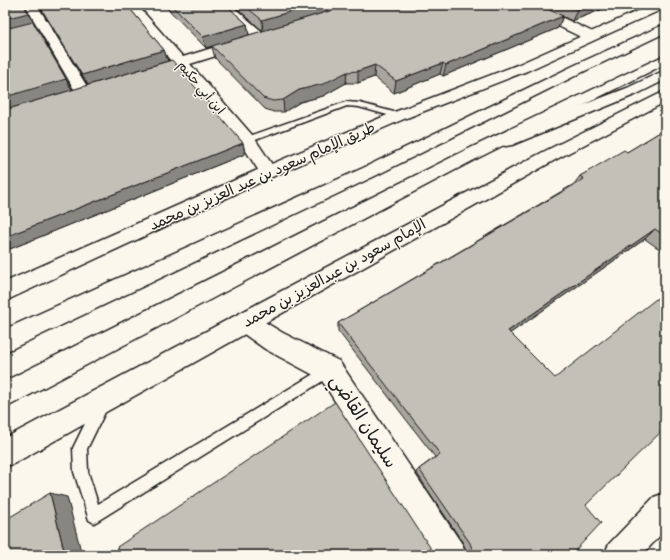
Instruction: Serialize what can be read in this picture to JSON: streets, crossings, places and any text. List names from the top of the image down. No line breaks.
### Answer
{"streets":{"street":["ابن أبي حكيم","طريق الإمام سعود بن عبد العزيز بن محمد","الإمام سعود بن عبدالعزيز بن محمد","سليمان القاضي"]},"crossings":[["ابن أبي حكيم","طريق الإمام سعود بن عبد العزيز بن محمد"],["الإمام سعود بن عبدالعزيز بن محمد","سليمان القاضي"]]}
